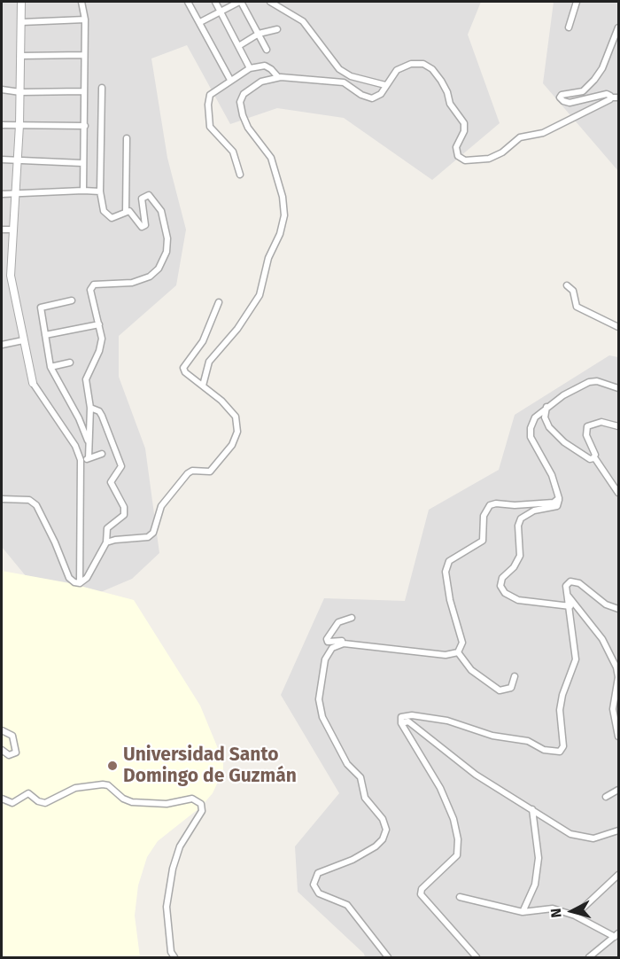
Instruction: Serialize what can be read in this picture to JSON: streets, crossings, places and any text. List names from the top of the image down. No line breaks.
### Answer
{"places":["Universidad Santo Domingo de Guzmán"],"north":"left"}
